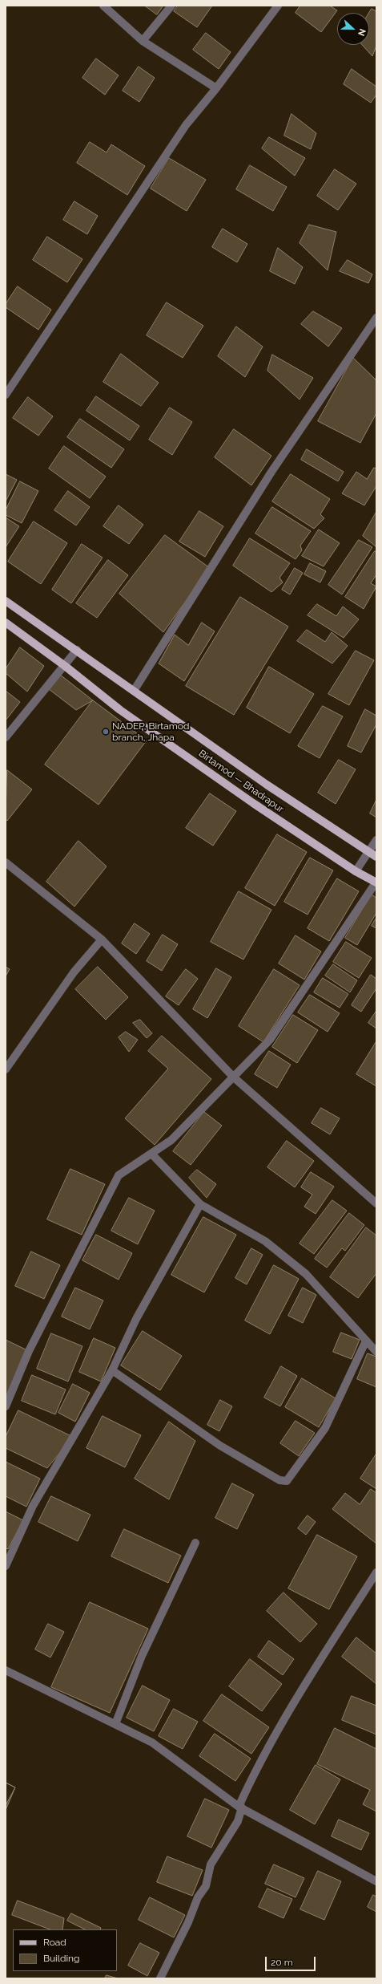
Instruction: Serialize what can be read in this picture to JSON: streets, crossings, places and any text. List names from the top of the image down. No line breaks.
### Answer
{"streets":{"main road":["Birtamod — Bhadrapur"]},"places":["NADEP, Birtamod branch, Jhapa"],"legend":["Road","Building"],"scale_bar":"20 m","north":"right"}
